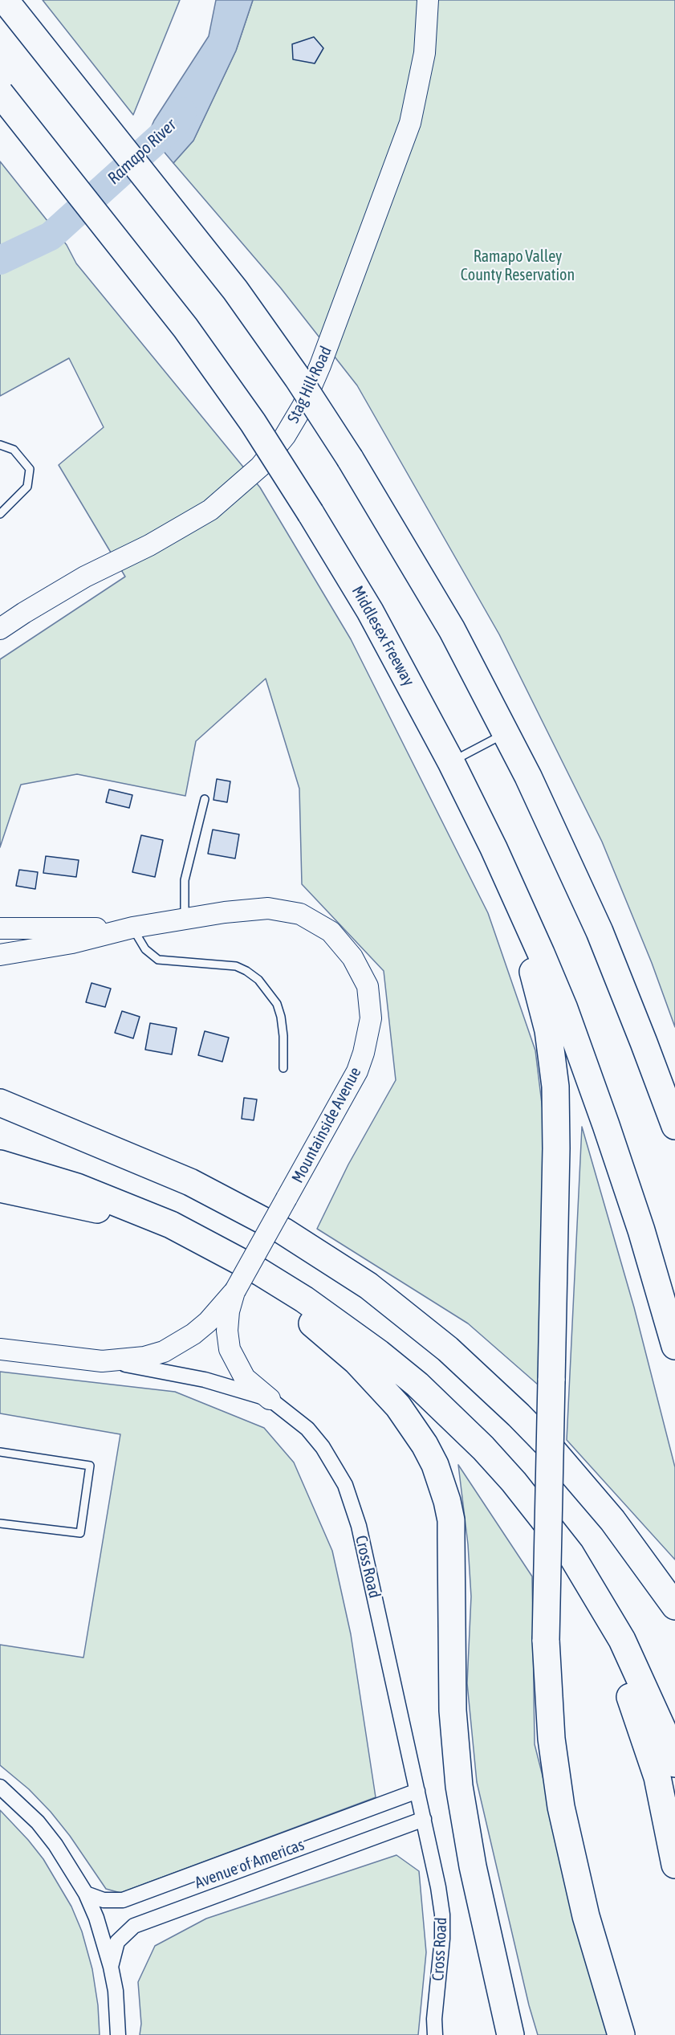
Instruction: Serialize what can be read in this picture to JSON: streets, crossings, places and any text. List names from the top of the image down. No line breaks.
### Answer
{"streets":{"highway":["Middlesex Freeway"],"street":["Stag Hill Road","Mountainside Avenue","Cross Road","Avenue of Americas"]},"crossings":[["Mountainside Avenue","Cross Road"],["Cross Road","Avenue of Americas"]],"water":["Ramapo River"],"parks":["Ramapo Valley County Reservation"]}
